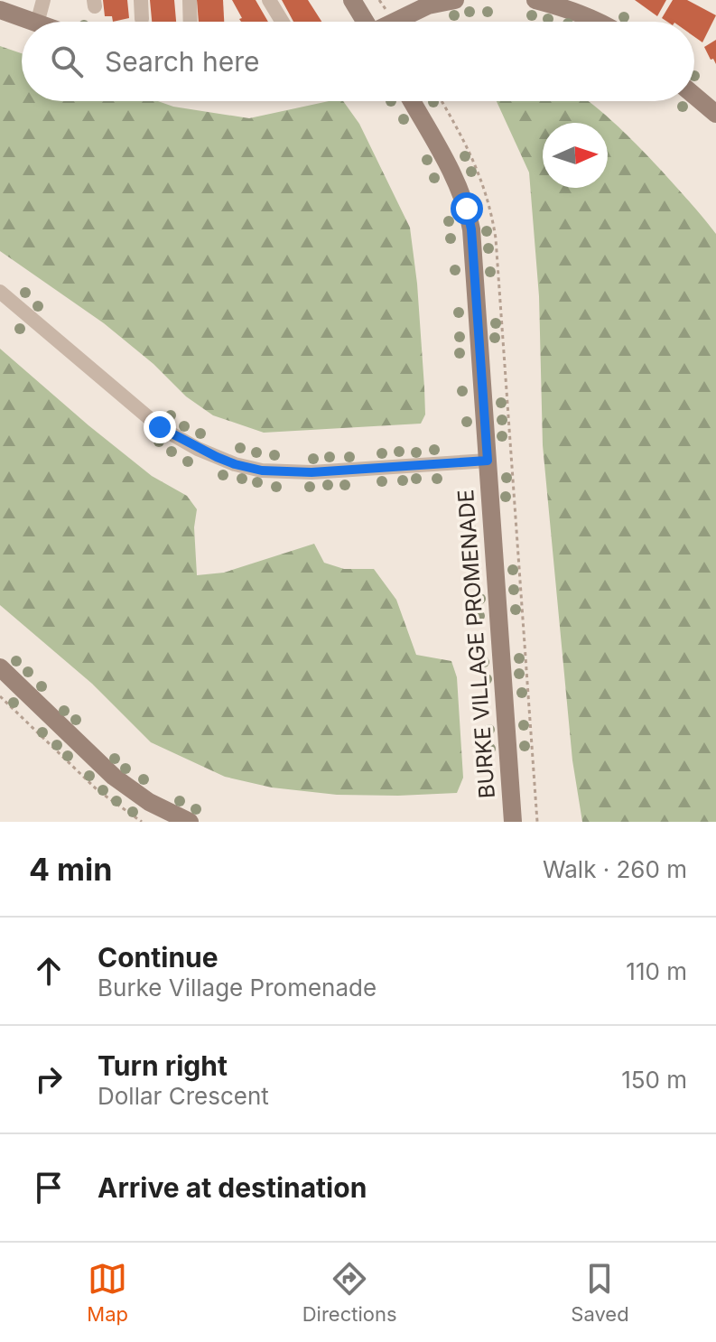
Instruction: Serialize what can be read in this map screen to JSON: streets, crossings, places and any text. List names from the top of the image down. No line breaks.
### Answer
{"streets":{"street":["BURKE VILLAGE PROMENADE"]},"north":"right","page":{"search":"Search here","heading":["4 min","Walk · 260 m"],"list":[["Continue","Burke Village Promenade","110 m"],["Turn right","Dollar Crescent","150 m"],"Arrive at destination"],"nav":["Map","Directions","Saved"]}}
